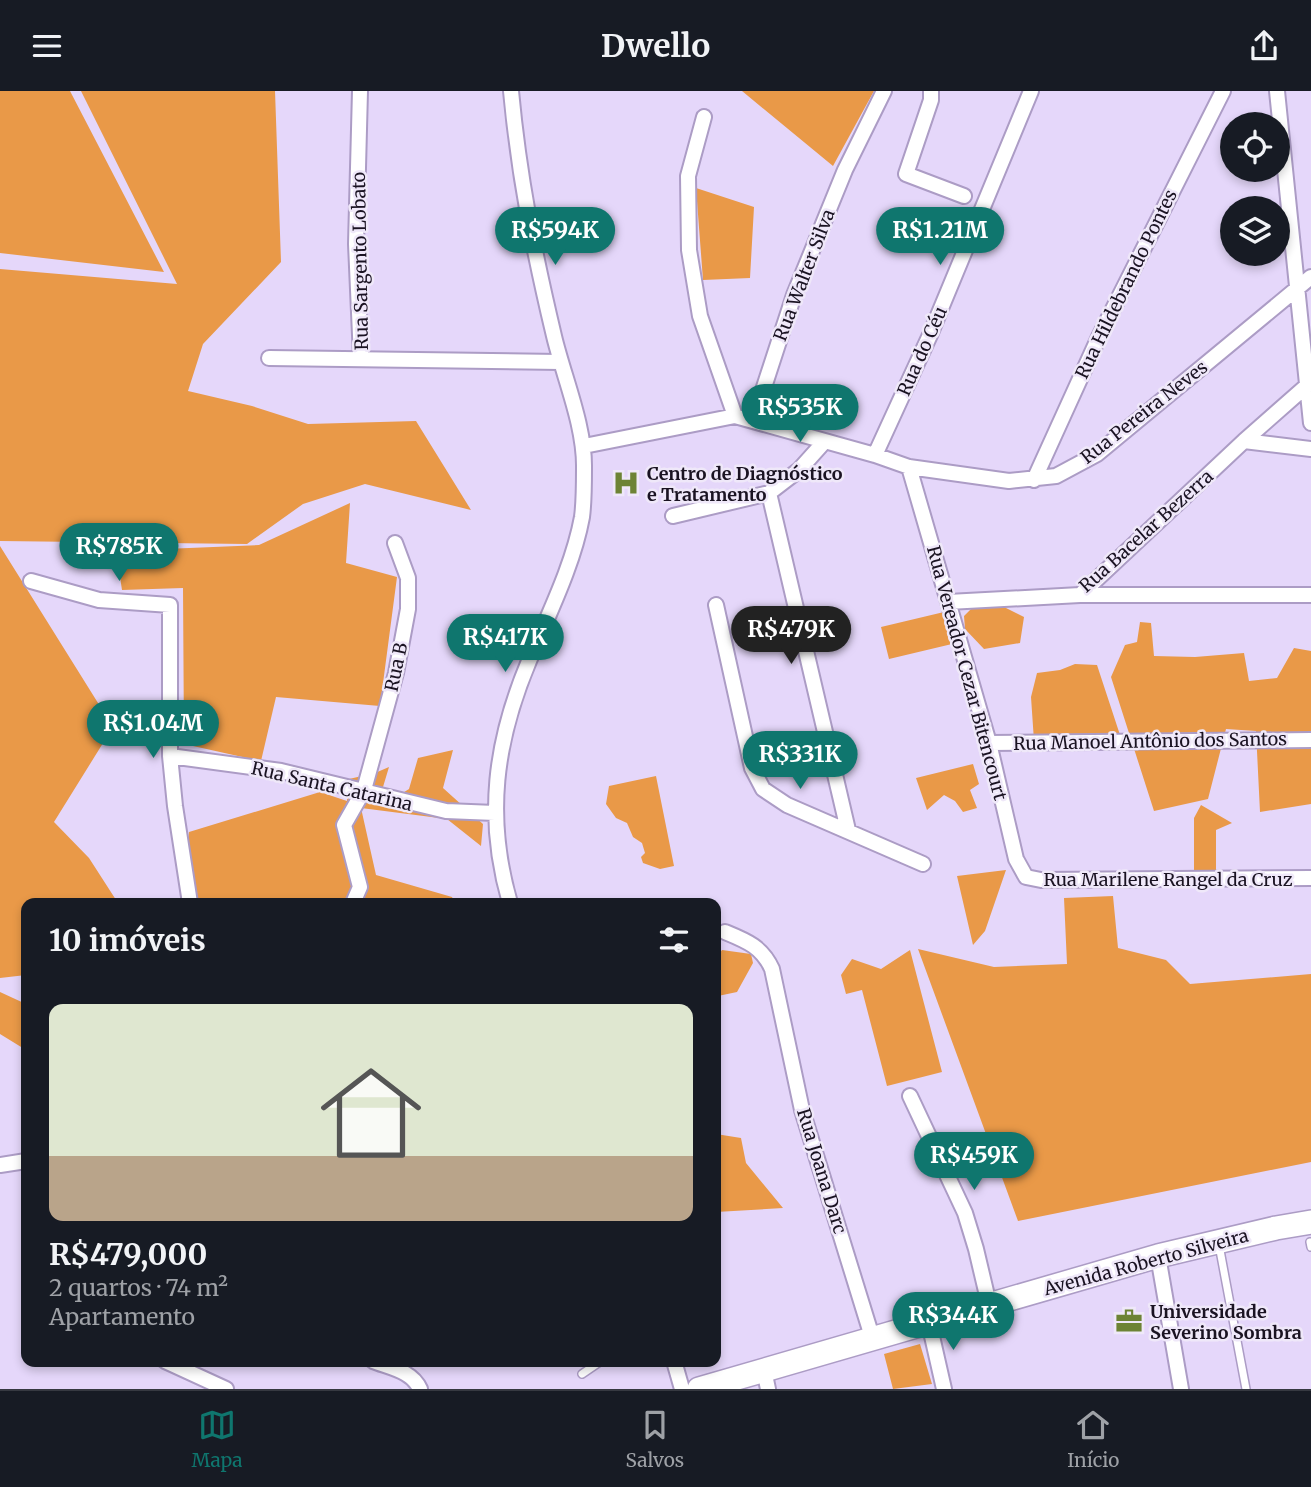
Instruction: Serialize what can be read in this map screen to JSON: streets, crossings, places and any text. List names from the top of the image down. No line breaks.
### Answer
{"streets":{"main road":["Avenida Roberto Silveira"],"street":["Rua Sargento Lobato","Rua Walter Silva","Rua Hildebrando Pontes","Rua do Céu","Rua Pereira Neves","Rua Bacelar Bezerra","Rua B","Rua Vereador Cezar Bitencourt","Rua Manoel Antônio dos Santos","Rua Santa Catarina","Rua Marilene Rangel da Cruz","Rua Joana Darc"]},"crossings":[["Rua Walter Silva","Rua Pereira Neves"],["Rua Hildebrando Pontes","Rua Pereira Neves"],["Rua do Céu","Rua Pereira Neves"],["Rua Pereira Neves","Rua Vereador Cezar Bitencourt"],["Rua Bacelar Bezerra","Rua Vereador Cezar Bitencourt"],["Rua B","Rua Santa Catarina"],["Rua Vereador Cezar Bitencourt","Rua Manoel Antônio dos Santos"],["Rua Vereador Cezar Bitencourt","Rua Marilene Rangel da Cruz"],["Rua Joana Darc","Avenida Roberto Silveira"]],"places":{"hospital":["Centro de Diagnóstico e Tratamento"],"office":["Universidade Severino Sombra"]},"page":{"header":"Dwello","price":["R$594K","R$1.21M","R$535K","R$785K","R$479K","R$417K","R$1.04M","R$331K","R$459K","R$344K"],"heading":"10 imóveis","list":[{"name":"R$479,000","note":"2 quartos · 74 m² · Apartamento"}],"tabs":["Mapa","Salvos","Início"]}}
